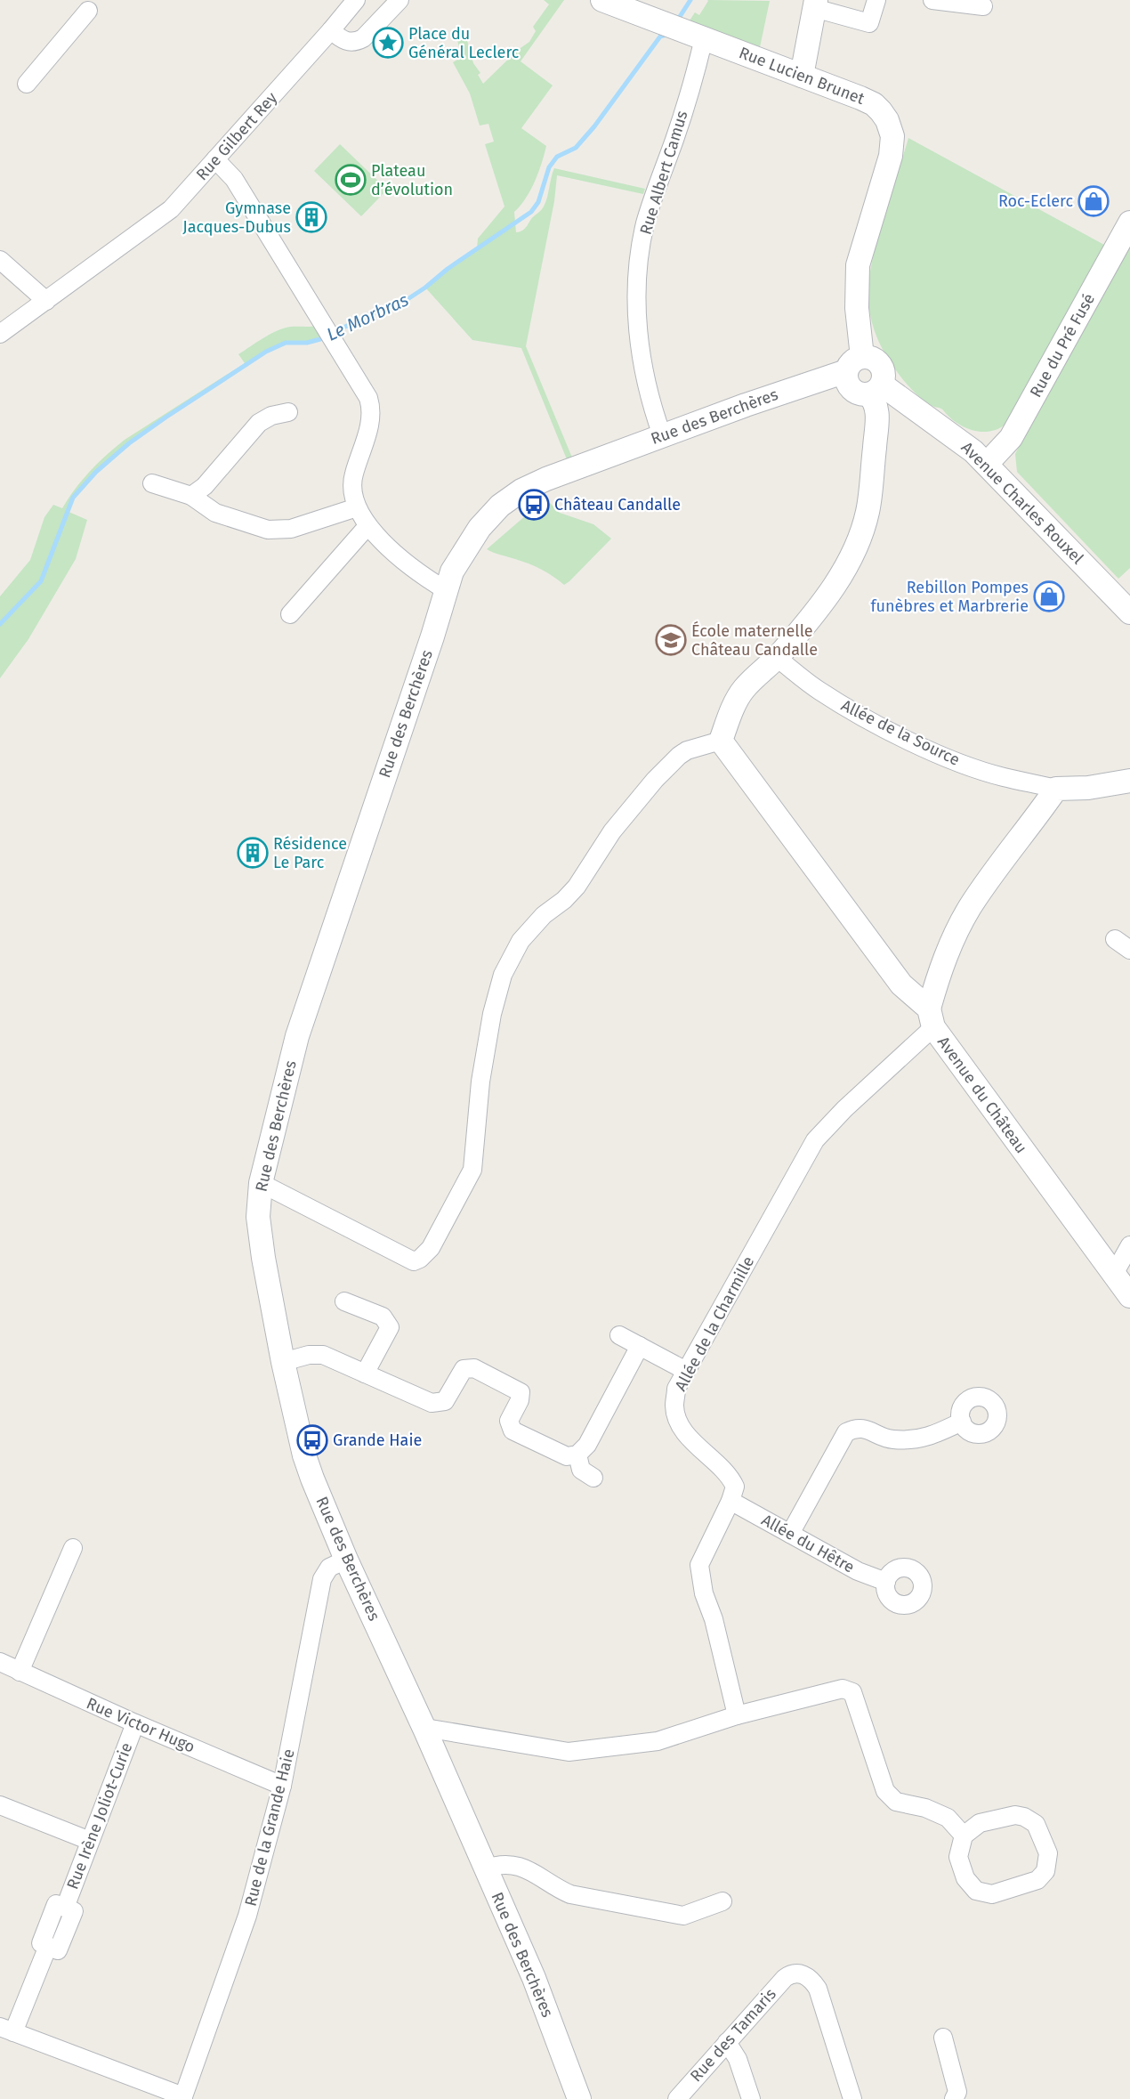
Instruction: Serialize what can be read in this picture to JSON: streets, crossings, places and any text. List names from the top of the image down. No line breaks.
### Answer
{"streets":{"street":["Rue Lucien Brunet","Rue Gilbert Rey","Rue Albert Camus","Rue du Pré Fusé","Rue des Berchères","Avenue Charles Rouxel","Allée de la Source","Avenue du Château","Allée de la Charmille","Allée du Hêtre","Rue Victor Hugo","Rue Irène Joliot-Curie","Rue de la Grande Haie","Rue des Tamaris"]},"crossings":[["Rue Lucien Brunet","Rue Albert Camus"],["Rue Lucien Brunet","Rue des Berchères"],["Rue Lucien Brunet","Avenue Charles Rouxel"],["Rue Albert Camus","Rue des Berchères"],["Rue du Pré Fusé","Avenue Charles Rouxel"],["Rue des Berchères","Avenue Charles Rouxel"],["Rue des Berchères","Rue de la Grande Haie"],["Avenue du Château","Allée de la Charmille"],["Allée de la Charmille","Allée du Hêtre"],["Rue Victor Hugo","Rue Irène Joliot-Curie"],["Rue Victor Hugo","Rue de la Grande Haie"]],"water":["Le Morbras"],"places":{"place":["Place du Général Leclerc"],"sports":["Plateau d’évolution"],"shop":["Roc-Eclerc","Rebillon Pompes funèbres et Marbrerie"],"building":["Gymnase Jacques-Dubus","Résidence Le Parc"],"bus stop":["Château Candalle","Grande Haie"],"school or university":["École maternelle Château Candalle"]}}
